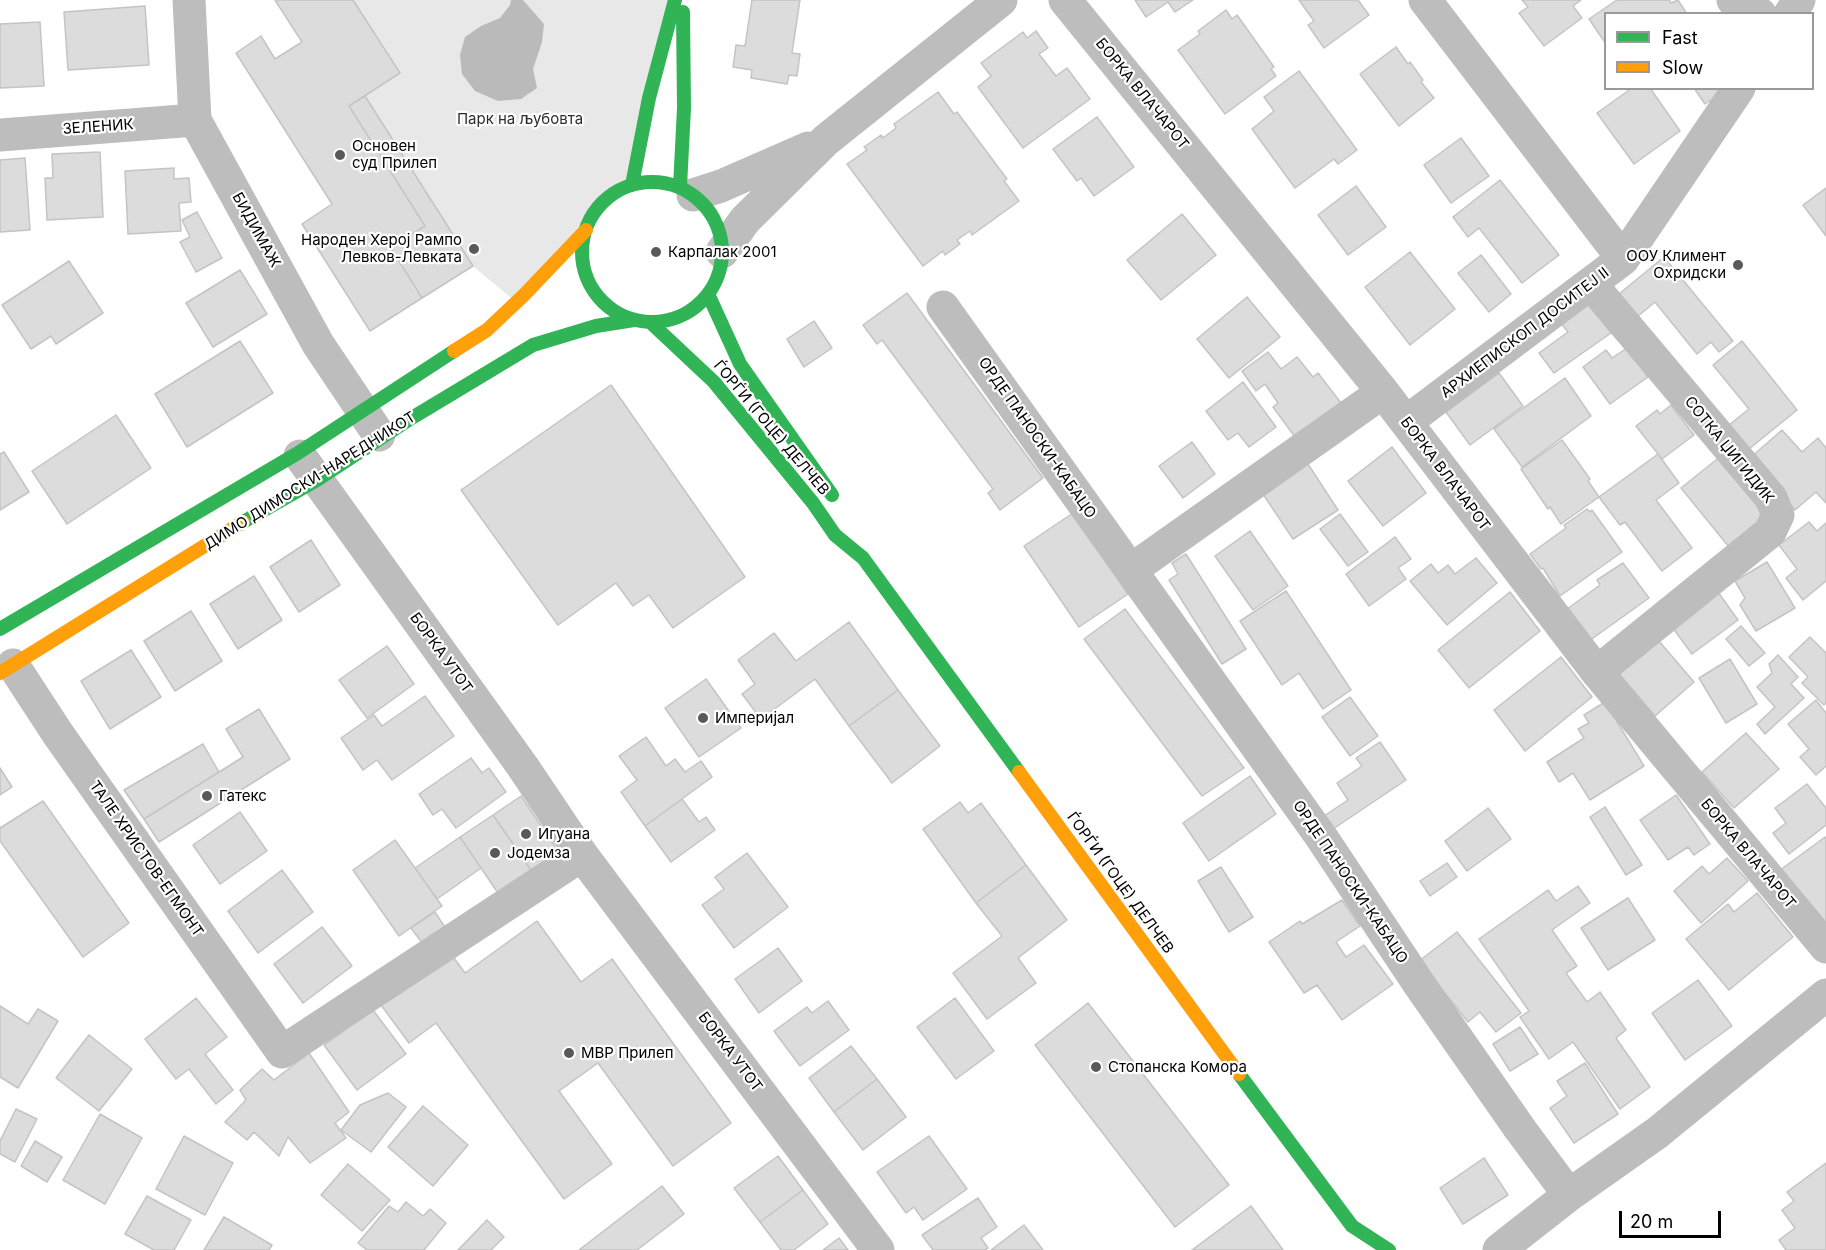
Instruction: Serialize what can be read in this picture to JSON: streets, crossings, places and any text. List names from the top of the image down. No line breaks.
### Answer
{"streets":{"main road":["ЃОРЃИ (ГОЦЕ) ДЕЛЧЕВ","ДИМО ДИМОСКИ-НАРЕДНИКОТ"],"street":["БОРКА ВЛАЧАРОТ","ЗЕЛЕНИК","БИДИМАЖ","АРХИЕПИСКОП ДОСИТЕЈ II","ОРДЕ ПАНОСКИ-КАБАЦО","СОТКА ЏИГИДИК","БОРКА УТОТ","ТАЛЕ ХРИСТОВ-ЕГМОНТ"]},"crossings":[["БОРКА ВЛАЧАРОТ","АРХИЕПИСКОП ДОСИТЕЈ II"],["БОРКА ВЛАЧАРОТ","СОТКА ЏИГИДИК"],["ЗЕЛЕНИК","БИДИМАЖ"],["БИДИМАЖ","ДИМО ДИМОСКИ-НАРЕДНИКОТ"],["АРХИЕПИСКОП ДОСИТЕЈ II","СОТКА ЏИГИДИК"],["ЃОРЃИ (ГОЦЕ) ДЕЛЧЕВ","ДИМО ДИМОСКИ-НАРЕДНИКОТ"],["ДИМО ДИМОСКИ-НАРЕДНИКОТ","БОРКА УТОТ"],["ДИМО ДИМОСКИ-НАРЕДНИКОТ","ТАЛЕ ХРИСТОВ-ЕГМОНТ"],["БОРКА УТОТ","ТАЛЕ ХРИСТОВ-ЕГМОНТ"]],"parks":["Парк на љубовта"],"places":["Основен суд Прилеп","Народен Херој Рампо Левков-Левката","Карпалак 2001","ООУ Климент Охридски","Империјал","Гатекс","Игуана","Јодемза","МВР Прилеп","Стопанска Комора"],"legend":["Fast","Slow"],"scale_bar":"20 m"}
